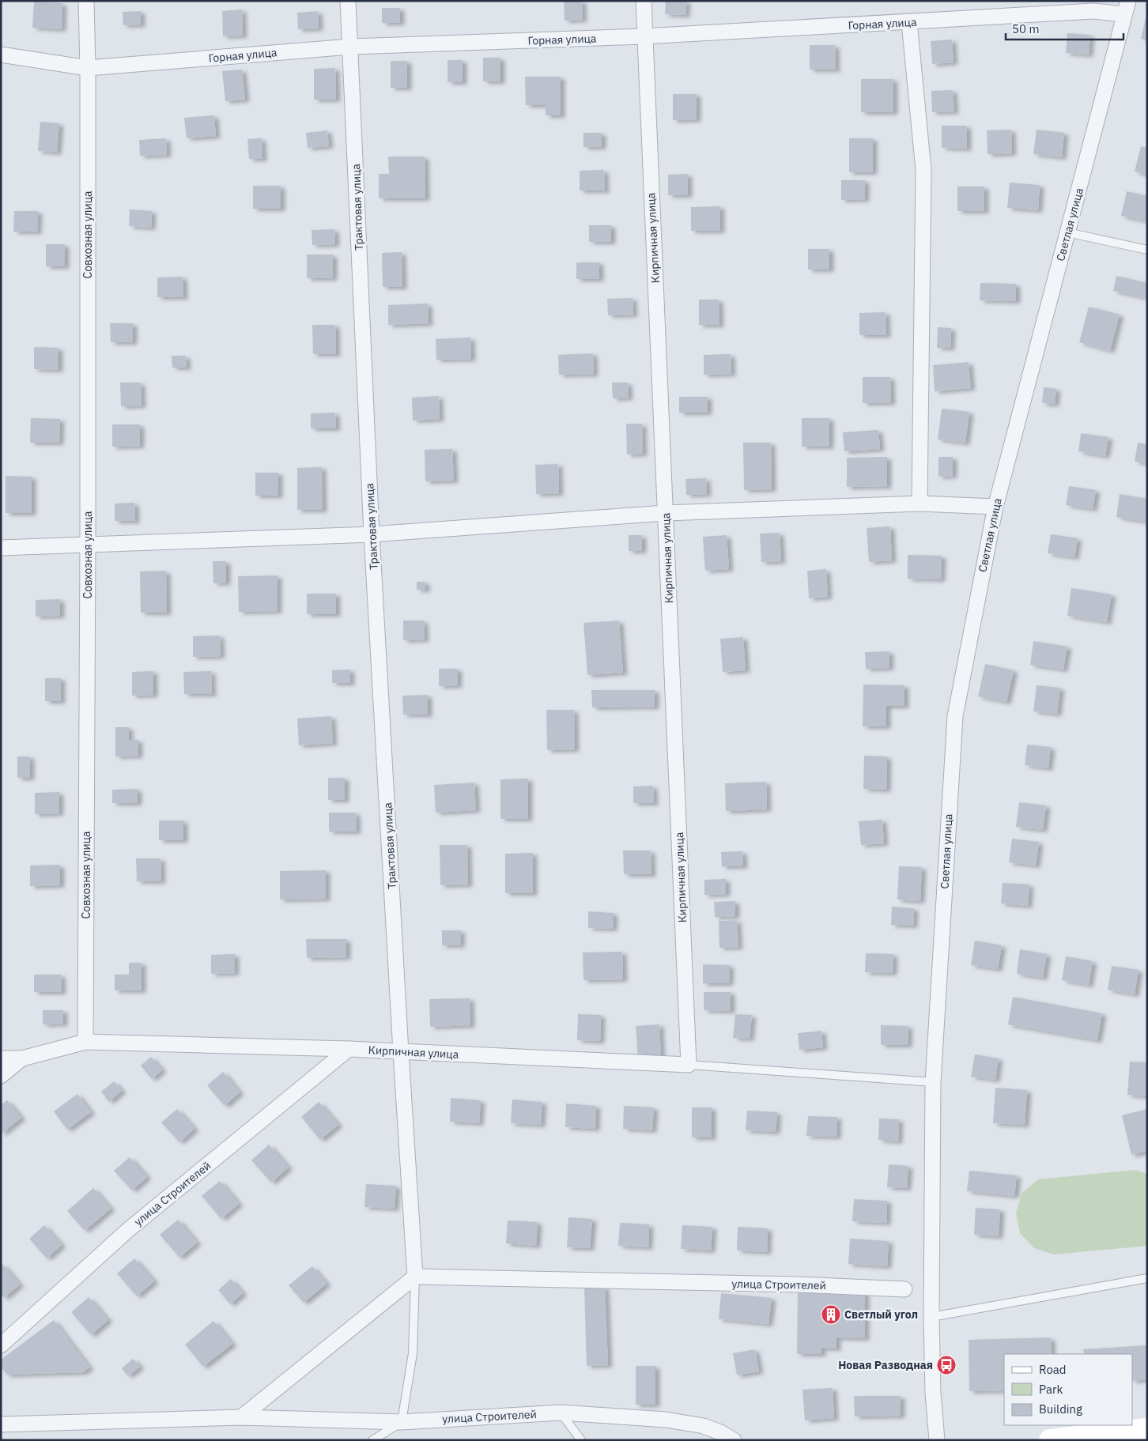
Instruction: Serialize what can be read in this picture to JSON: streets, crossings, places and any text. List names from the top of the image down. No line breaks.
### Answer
{"streets":{"street":["Горная улица","Трактовая улица","Светлая улица","Совхозная улица","Кирпичная улица","улица Строителей"]},"crossings":[["Горная улица","Трактовая улица"],["Горная улица","Светлая улица"],["Горная улица","Совхозная улица"],["Горная улица","Кирпичная улица"],["Трактовая улица","Кирпичная улица"],["Совхозная улица","Кирпичная улица"],["Кирпичная улица","улица Строителей"]],"places":{"building":["Светлый угол"],"bus stop":["Новая Разводная"]},"legend":["Road","Park","Building"],"scale_bar":"50 m"}
